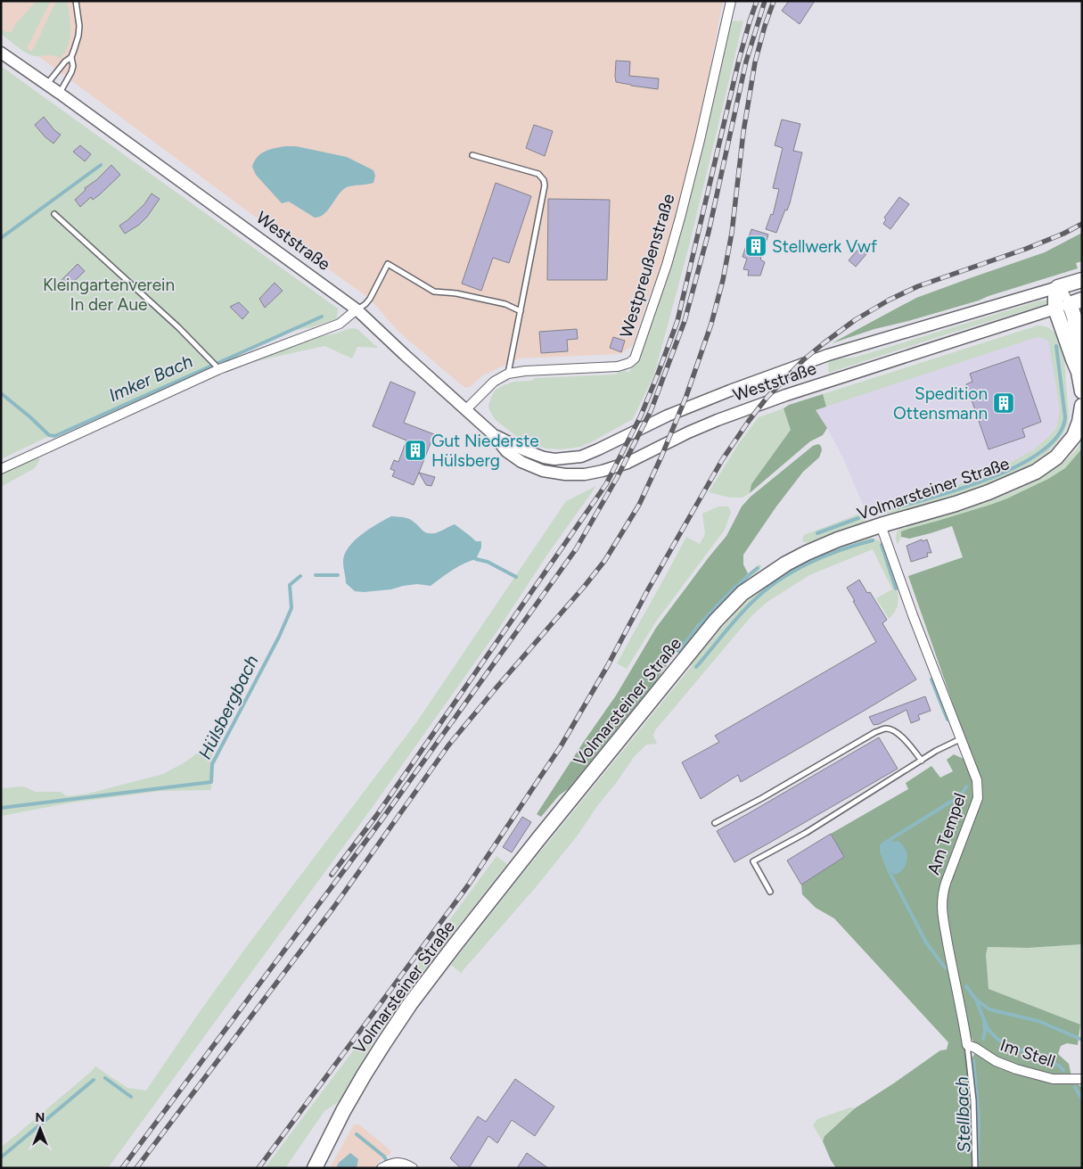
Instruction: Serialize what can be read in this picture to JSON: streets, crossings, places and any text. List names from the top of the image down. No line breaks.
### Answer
{"streets":{"main road":["Weststraße","Volmarsteiner Straße"],"street":["Westpreußenstraße","Am Tempel","Im Stell"]},"crossings":[["Weststraße","Westpreußenstraße"],["Volmarsteiner Straße","Am Tempel"],["Am Tempel","Im Stell"]],"water":["Imker Bach","Hülsbergbach","Stellbach"],"parks":["Kleingartenverein In der Aue"],"places":{"building":["Stellwerk Vwf","Spedition Ottensmann","Gut Niederste Hülsberg"]},"north":"top"}
